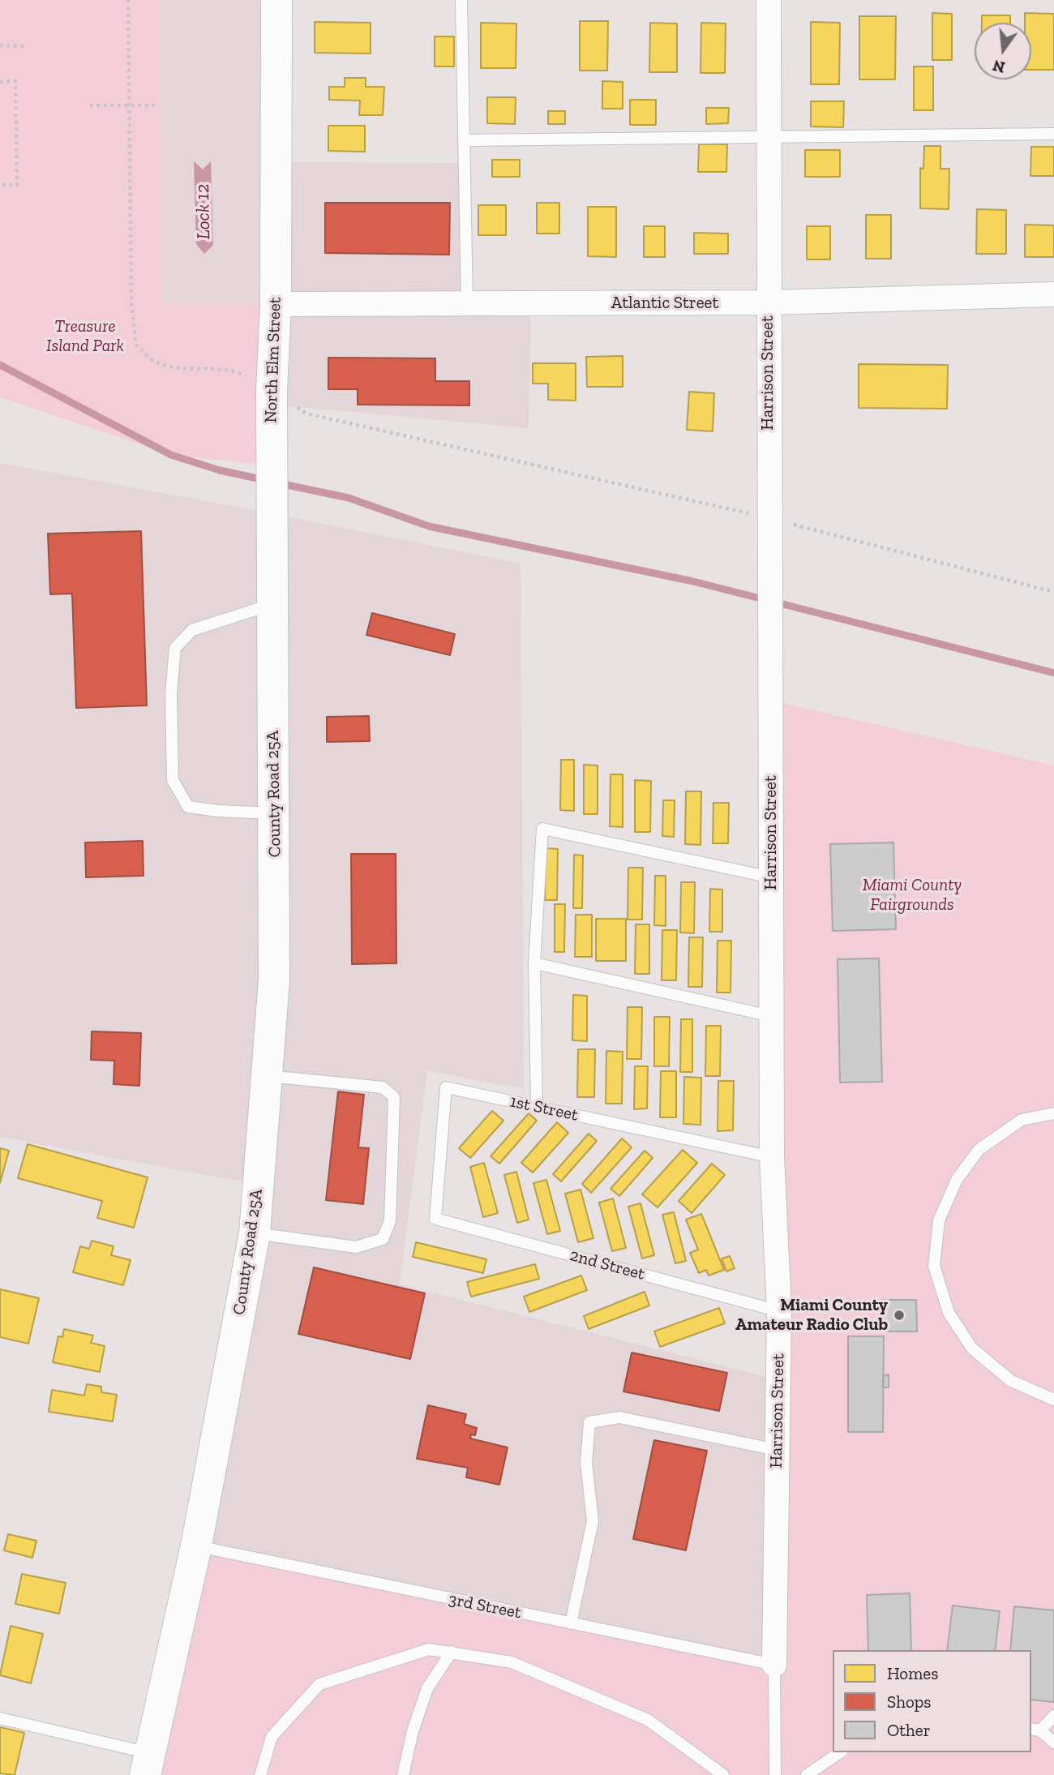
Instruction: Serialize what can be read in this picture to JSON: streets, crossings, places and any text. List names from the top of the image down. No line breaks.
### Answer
{"streets":{"main road":["North Elm Street","County Road 25A"],"street":["Atlantic Street","Harrison Street"],"lane":["1st Street","2nd Street","3rd Street"]},"crossings":[["Atlantic Street","North Elm Street"],["Atlantic Street","Harrison Street"],["North Elm Street","County Road 25A"],["Harrison Street","1st Street"],["Harrison Street","2nd Street"],["Harrison Street","3rd Street"],["County Road 25A","3rd Street"],["1st Street","2nd Street"]],"water":["Lock 12"],"parks":["Treasure Island Park","Miami County Fairgrounds"],"places":["Miami County Amateur Radio Club"],"legend":["Homes","Shops","Other"],"north":"bottom"}
